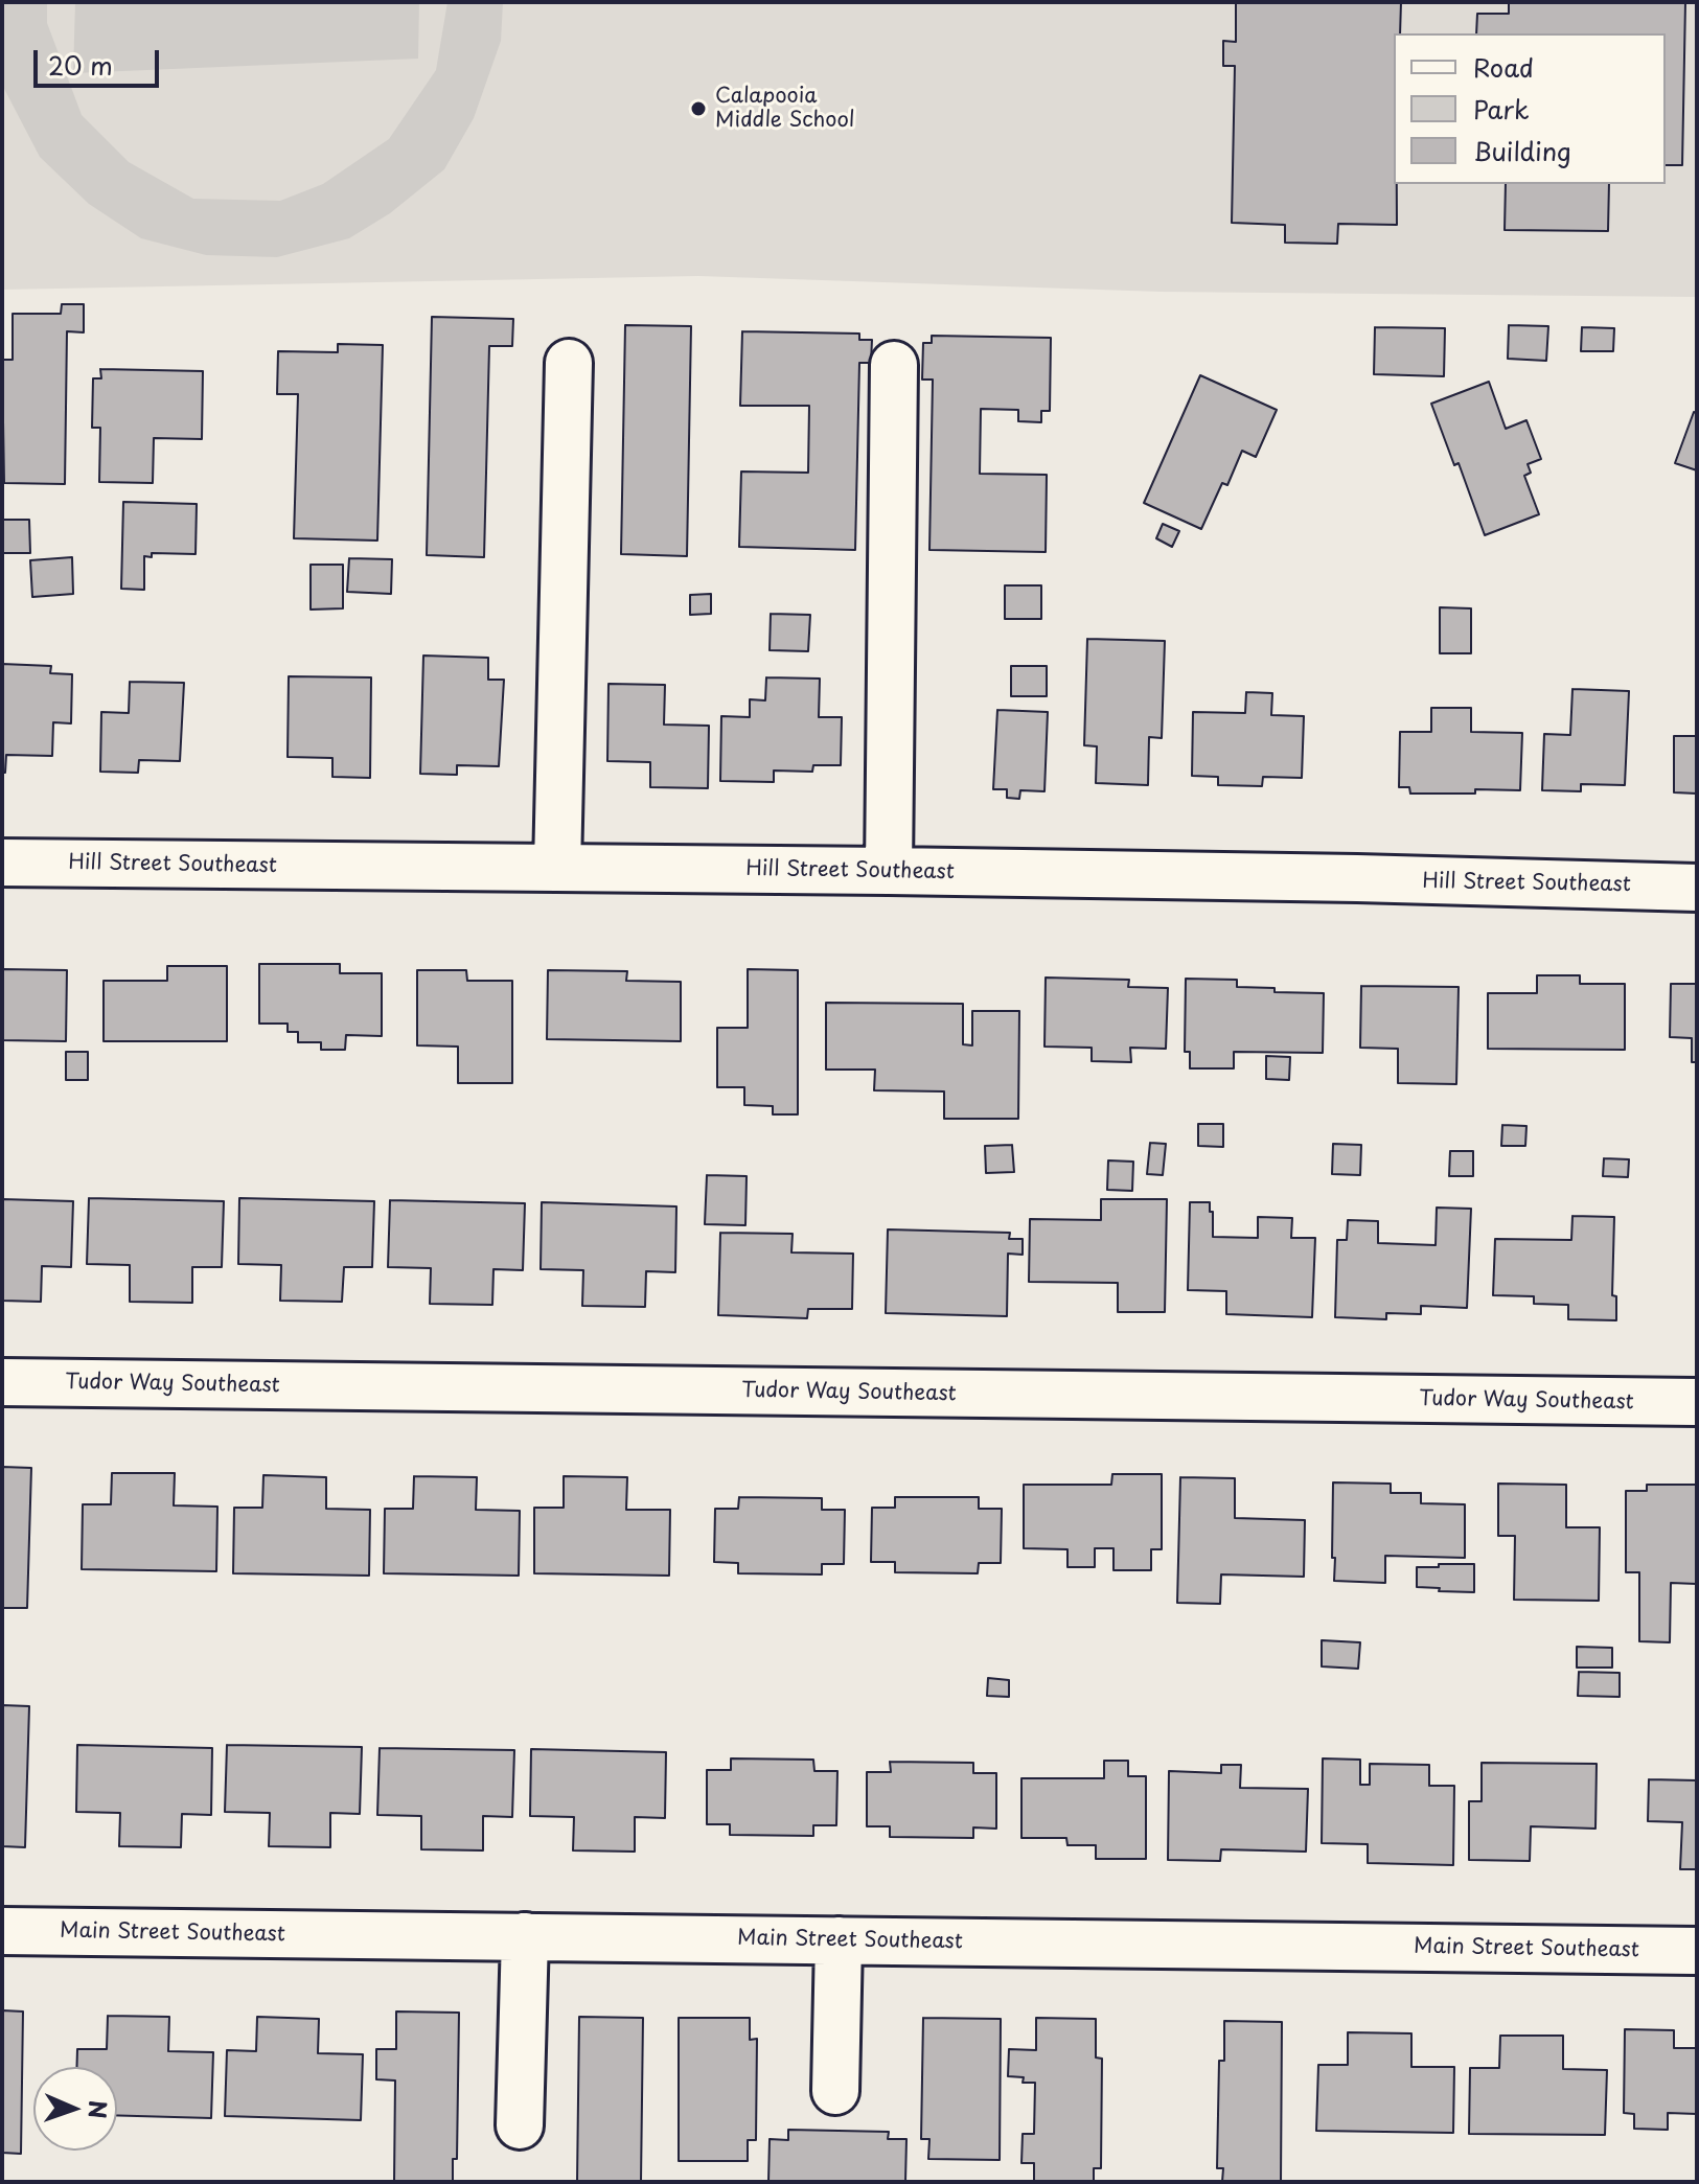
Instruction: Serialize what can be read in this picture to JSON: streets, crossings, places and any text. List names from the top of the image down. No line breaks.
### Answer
{"streets":{"street":["Hill Street Southeast","Tudor Way Southeast","Main Street Southeast"]},"places":["Calapooia Middle School"],"legend":["Road","Park","Building"],"scale_bar":"20 m","north":"right"}
